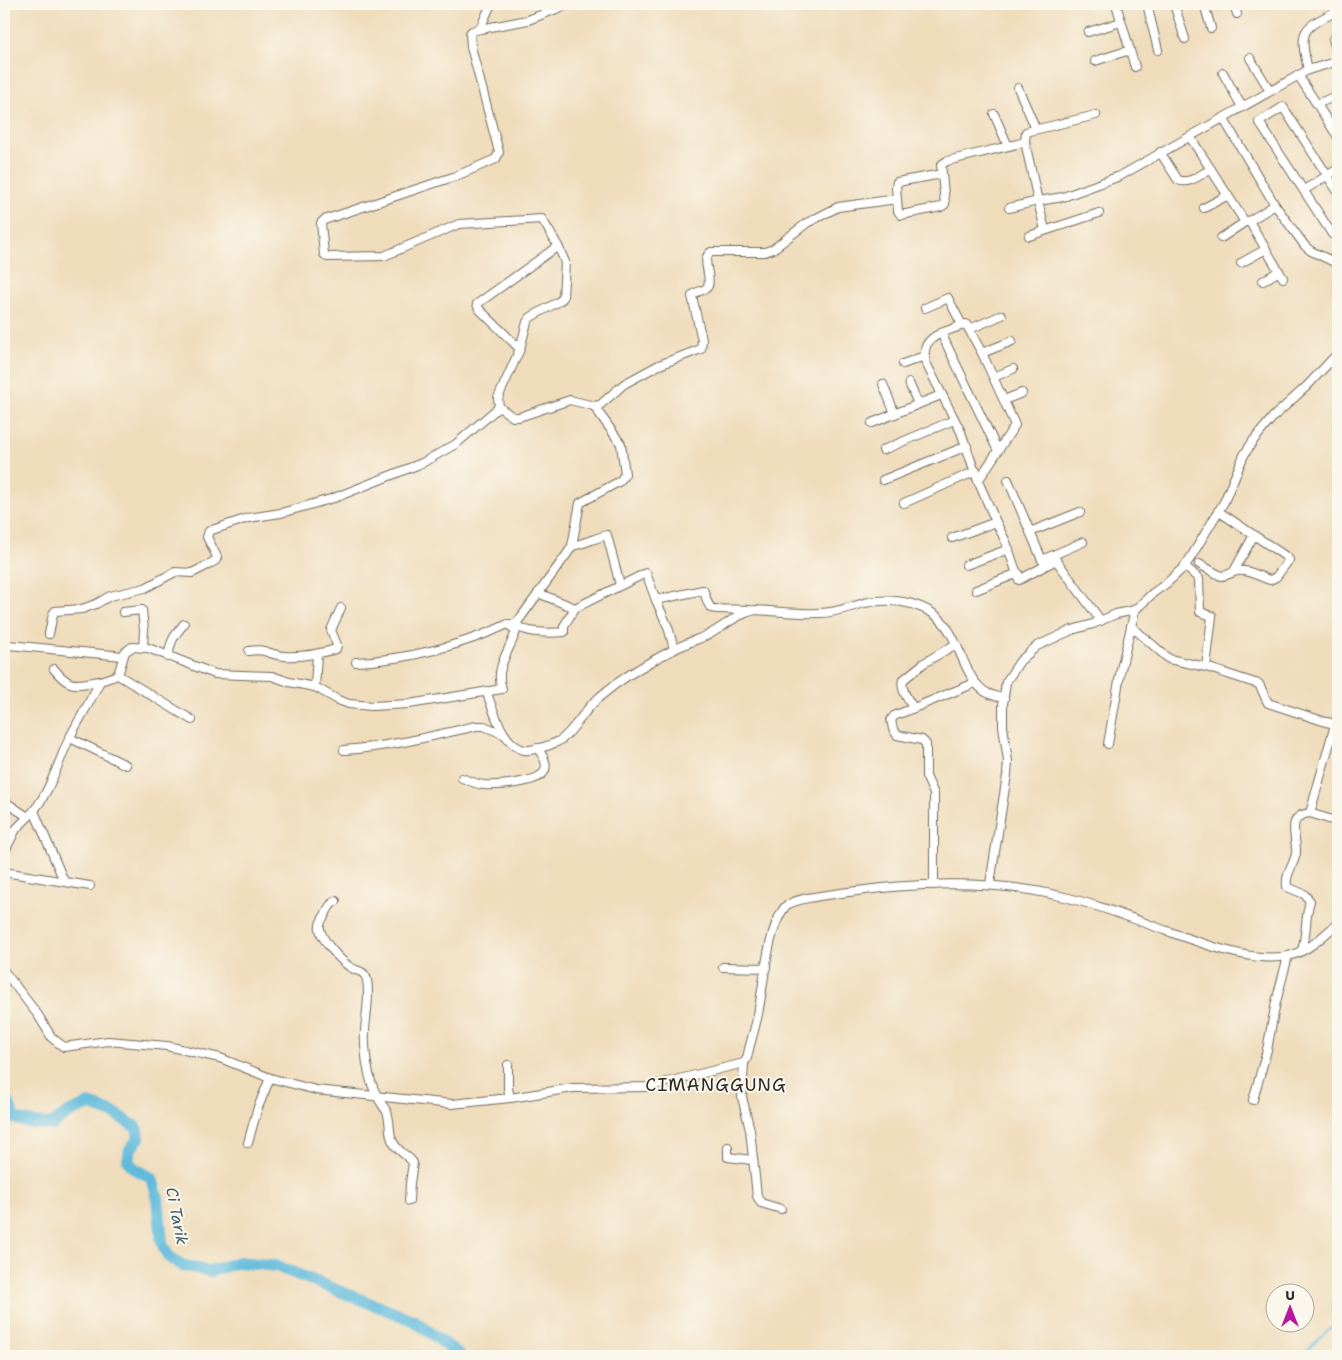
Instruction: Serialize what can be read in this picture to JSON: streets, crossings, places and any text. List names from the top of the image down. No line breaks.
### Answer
{"districts":["CIMANGGUNG"],"water":["Ci Tarik"],"north":"top"}
